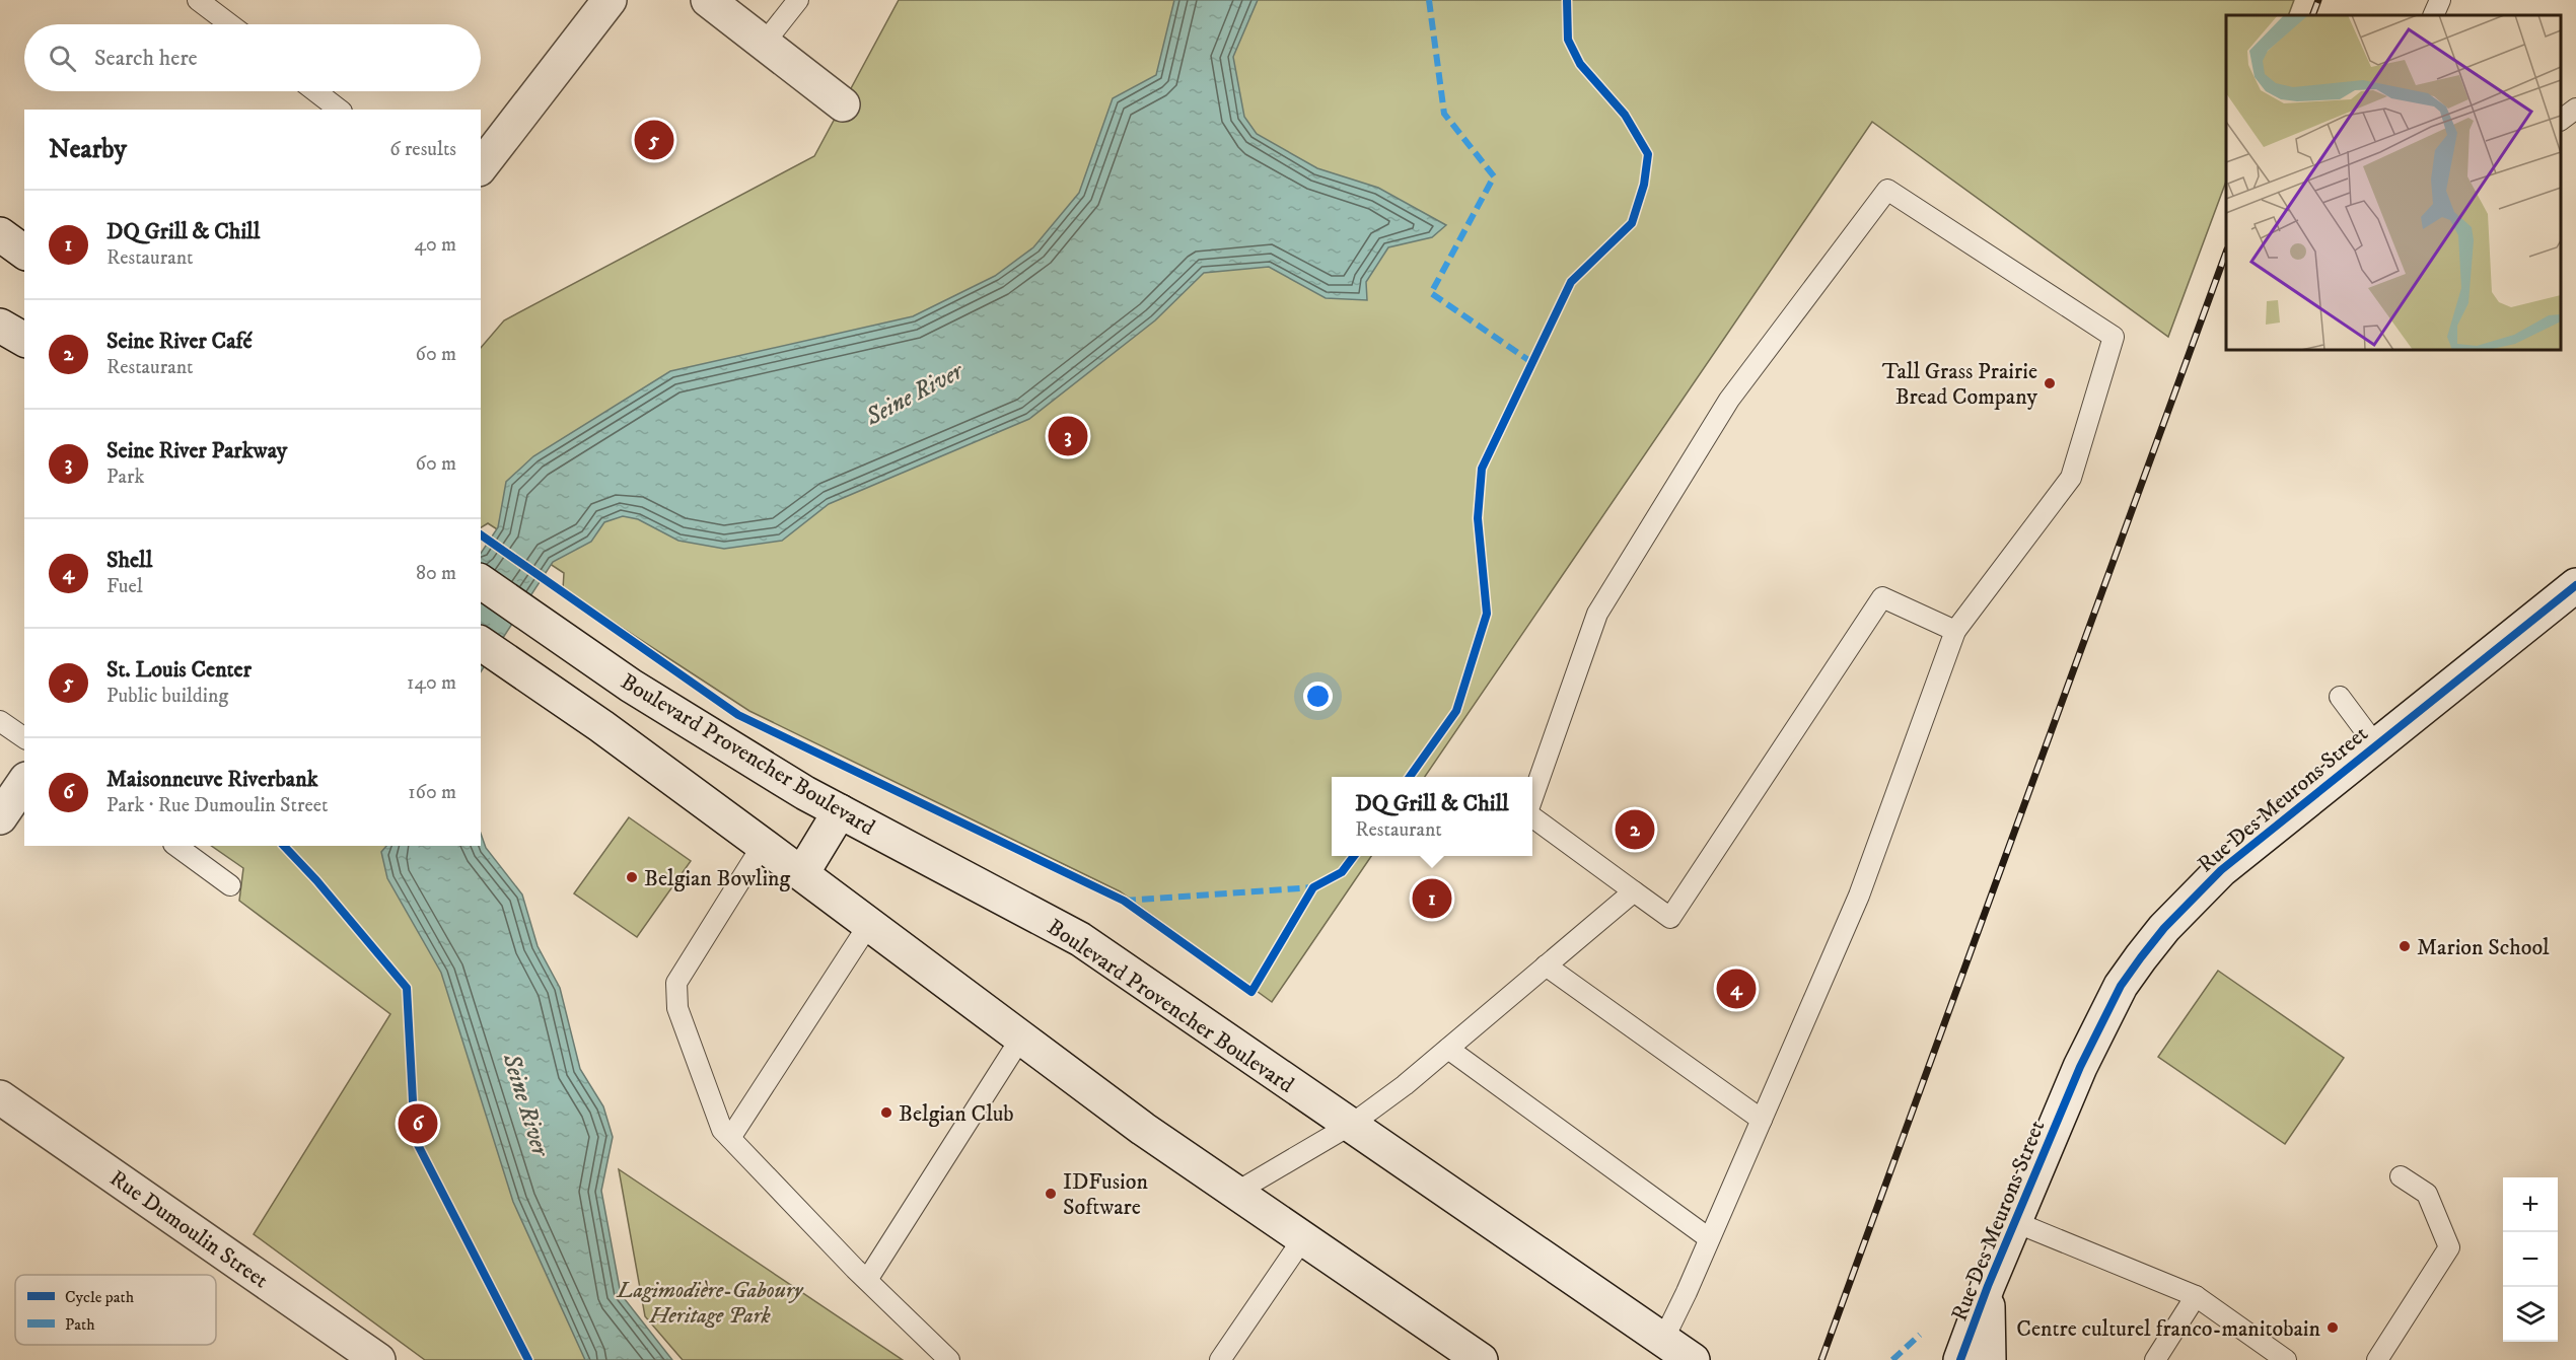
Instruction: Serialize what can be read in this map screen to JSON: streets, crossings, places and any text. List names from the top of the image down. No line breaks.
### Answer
{"streets":{"main road":["Boulevard Provencher Boulevard","Rue Des Meurons Street","Rue Dumoulin Street"]},"water":["Seine River"],"parks":["Lagimodière-Gaboury Heritage Park"],"places":["Tall Grass Prairie Bread Company","Belgian Bowling","Marion School","Belgian Club","IDFusion Software","Centre culturel franco-manitobain"],"legend":["Cycle path","Path"],"page":{"search":"Search here","heading":["Nearby","6 results"],"pins":["5","3","2","1","4","6"],"list":[{"mark":"1","name":"DQ Grill & Chill","note":"Restaurant","value":"40 m"},{"mark":"2","name":"Seine River Café","note":"Restaurant","value":"60 m"},{"mark":"3","name":"Seine River Parkway","note":"Park","value":"60 m"},{"mark":"4","name":"Shell","note":"Fuel","value":"80 m"},{"mark":"5","name":"St. Louis Center","note":"Public building","value":"140 m"},{"mark":"6","name":"Maisonneuve Riverbank","note":"Park · Rue Dumoulin Street","value":"160 m"}],"popup":["DQ Grill & Chill","Restaurant"],"map_buttons":["+","−"]}}
